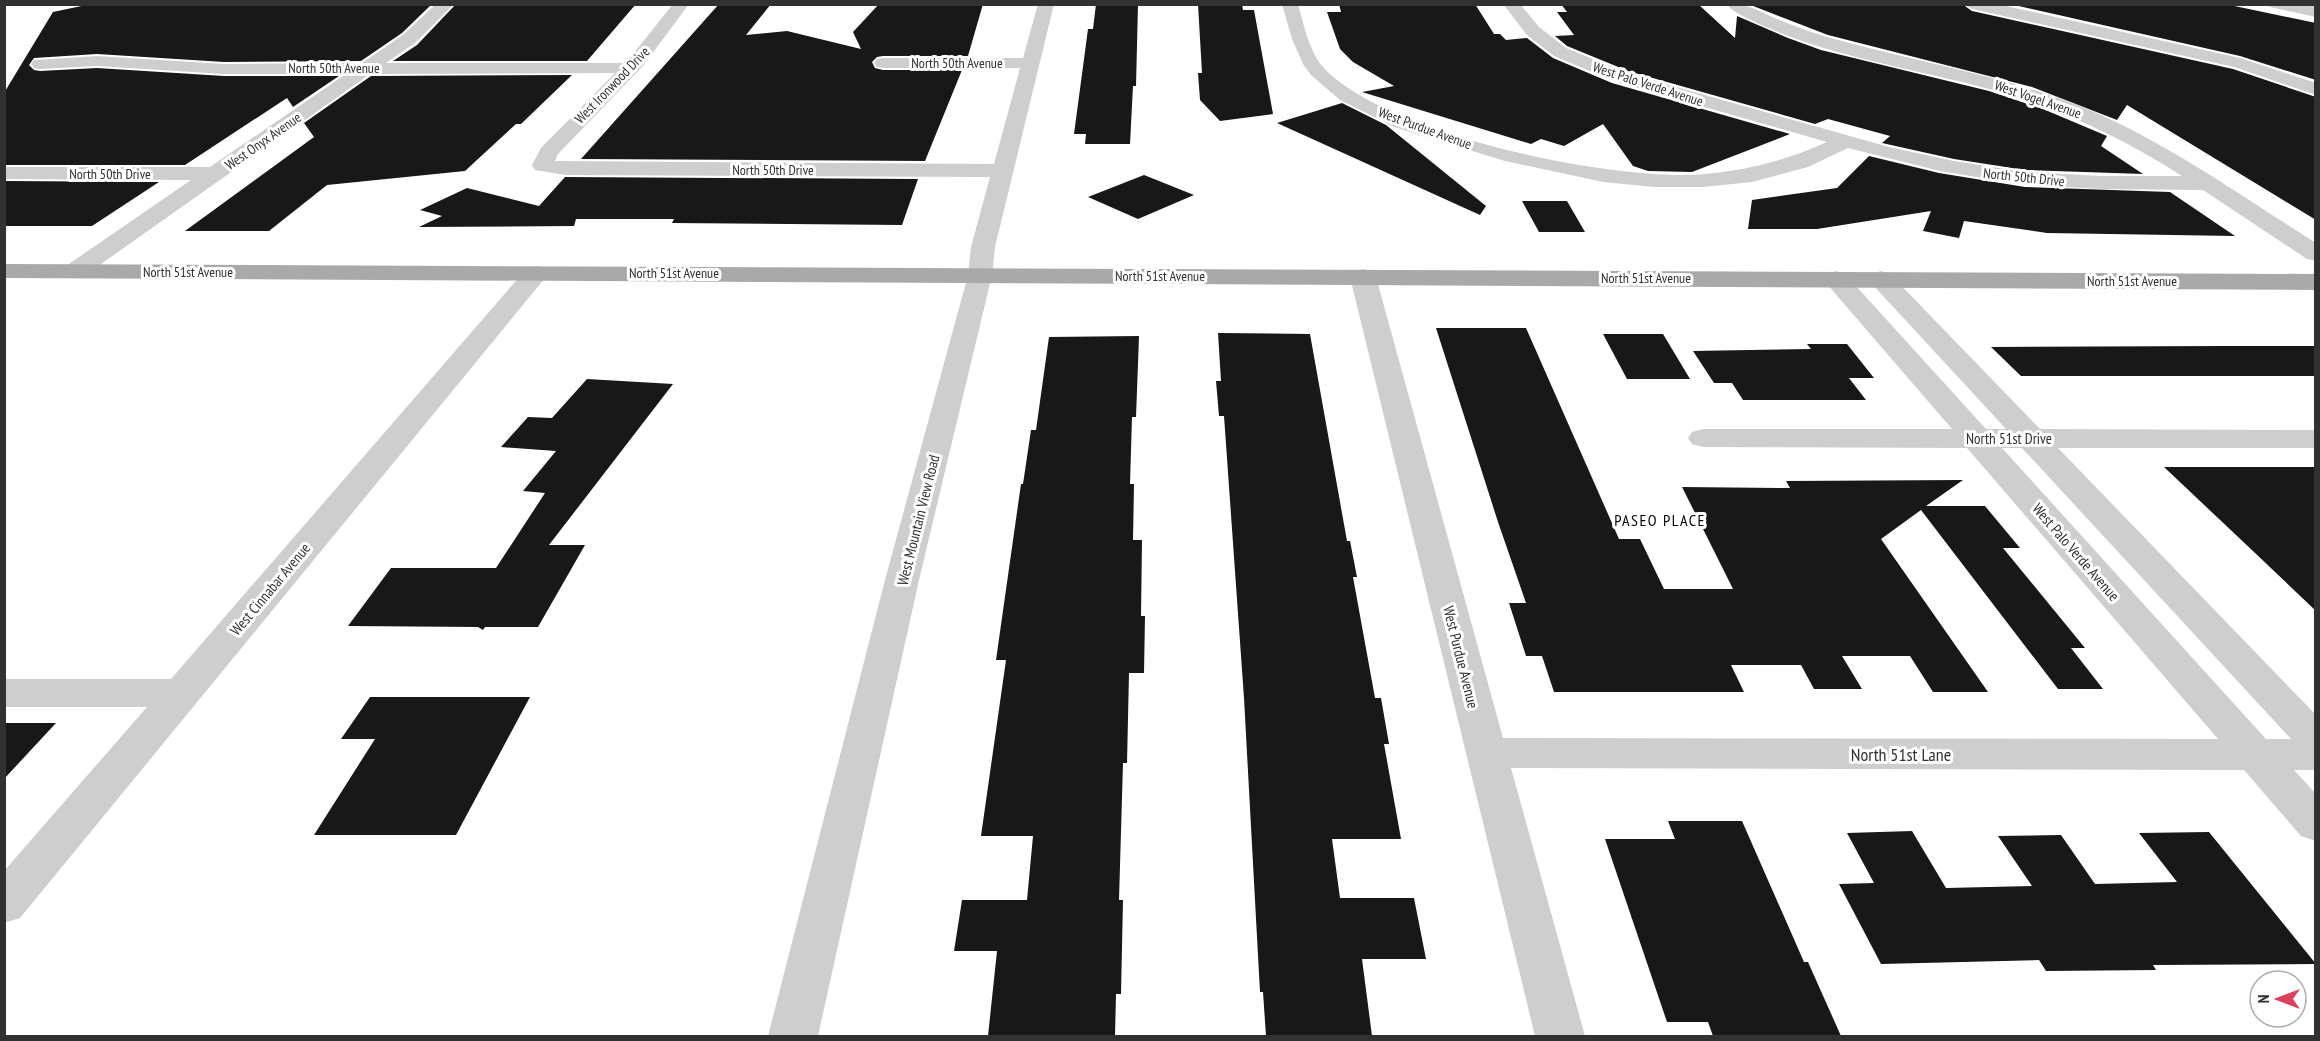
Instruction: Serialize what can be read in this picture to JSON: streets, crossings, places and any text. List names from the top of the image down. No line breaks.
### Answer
{"streets":{"main road":["North 51st Avenue"],"street":["North 50th Avenue","West Palo Verde Avenue","West Ironwood Drive","West Vogel Avenue","West Purdue Avenue","West Onyx Avenue","North 50th Drive","North 51st Drive","West Mountain View Road","West Cinnabar Avenue","North 51st Lane"]},"crossings":[["North 50th Avenue","West Ironwood Drive"],["North 50th Avenue","West Onyx Avenue"],["North 50th Avenue","West Mountain View Road"],["West Palo Verde Avenue","North 50th Drive"],["West Palo Verde Avenue","North 51st Avenue"],["West Palo Verde Avenue","North 51st Drive"],["West Palo Verde Avenue","North 51st Lane"],["West Ironwood Drive","North 50th Drive"],["West Vogel Avenue","North 50th Drive"],["West Purdue Avenue","North 51st Avenue"],["West Purdue Avenue","North 51st Lane"],["West Onyx Avenue","North 50th Drive"],["West Onyx Avenue","North 51st Avenue"],["North 50th Drive","West Mountain View Road"],["North 51st Avenue","West Mountain View Road"],["North 51st Avenue","West Cinnabar Avenue"]],"districts":["PASEO PLACE"],"north":"left"}
